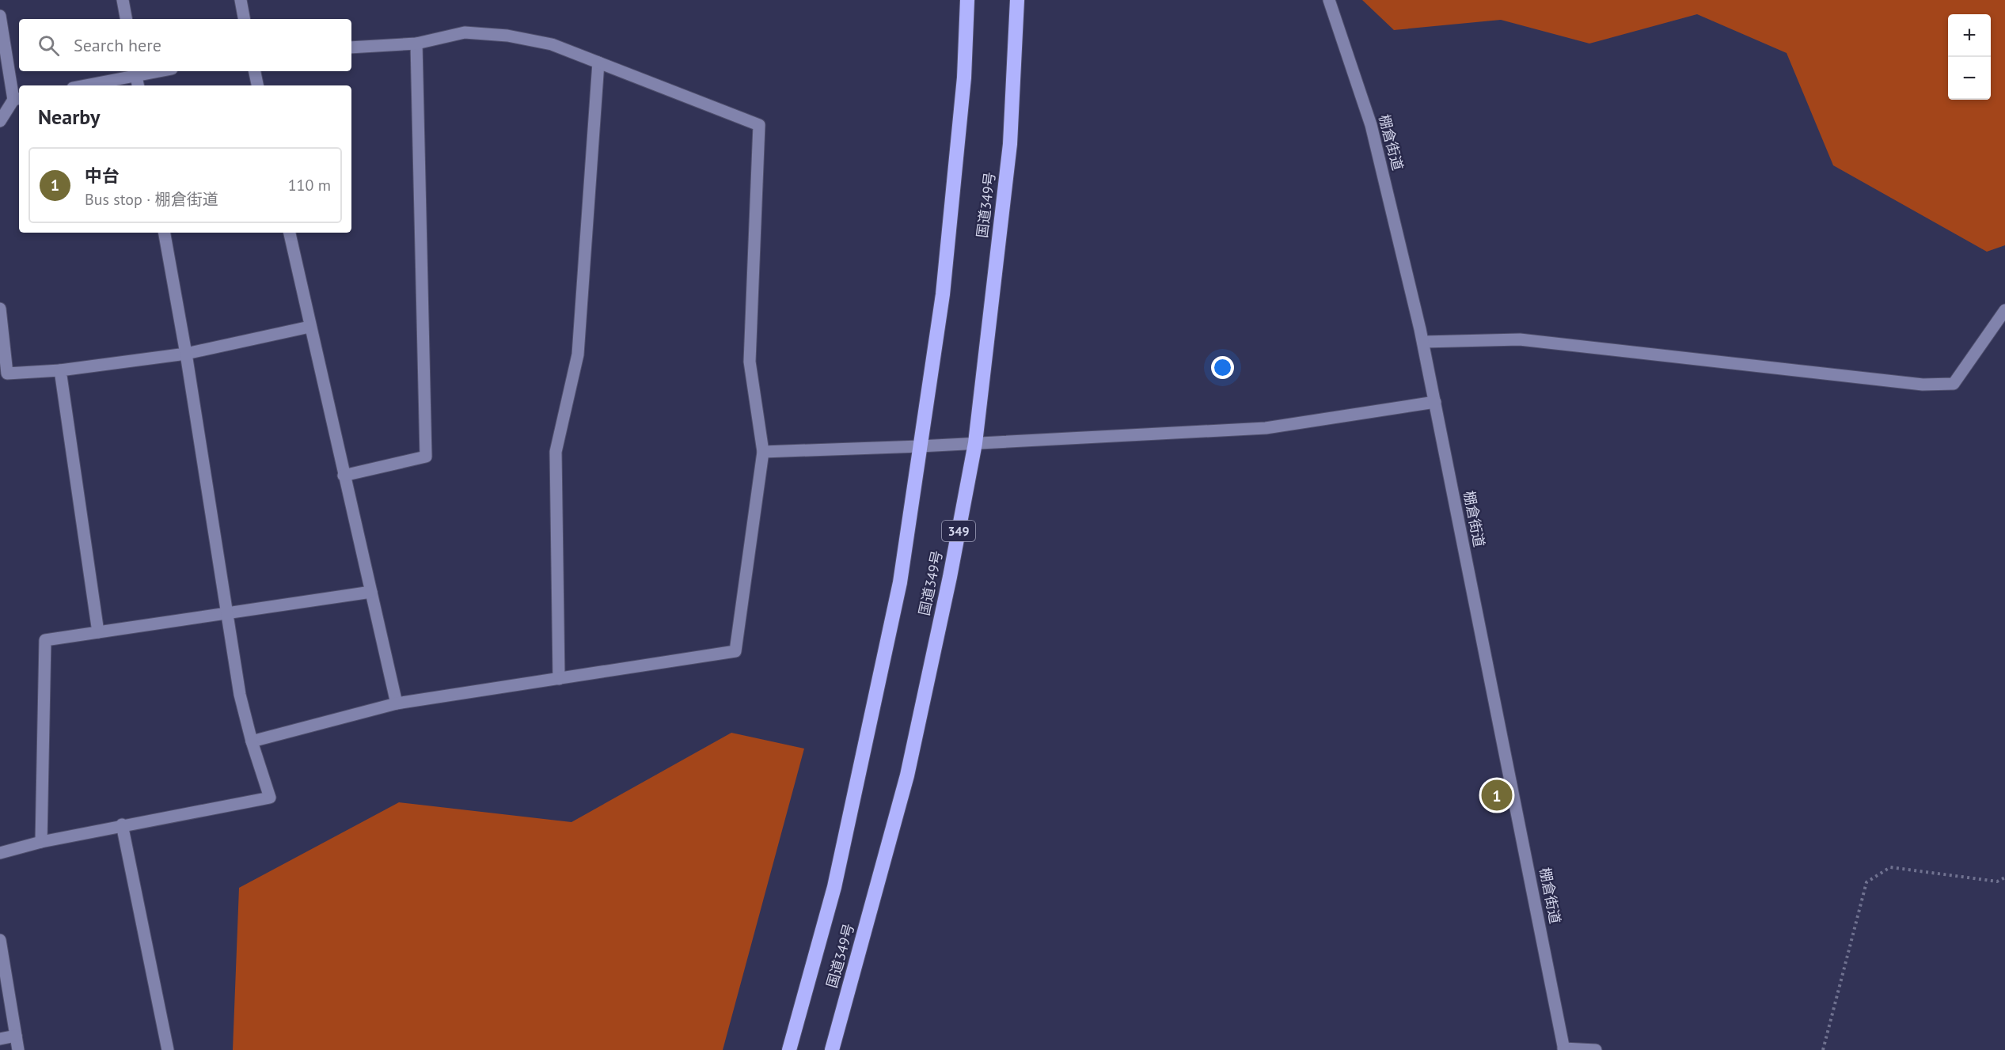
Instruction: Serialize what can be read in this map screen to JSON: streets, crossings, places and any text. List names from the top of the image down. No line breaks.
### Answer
{"streets":{"highway":["国道349号","349"],"street":["棚倉街道"]},"page":{"map_buttons":["+","−"],"search":"Search here","heading":"Nearby","list":[{"mark":"1","name":"中台","note":"Bus stop · 棚倉街道","value":"110 m"}],"pins":"1"}}
